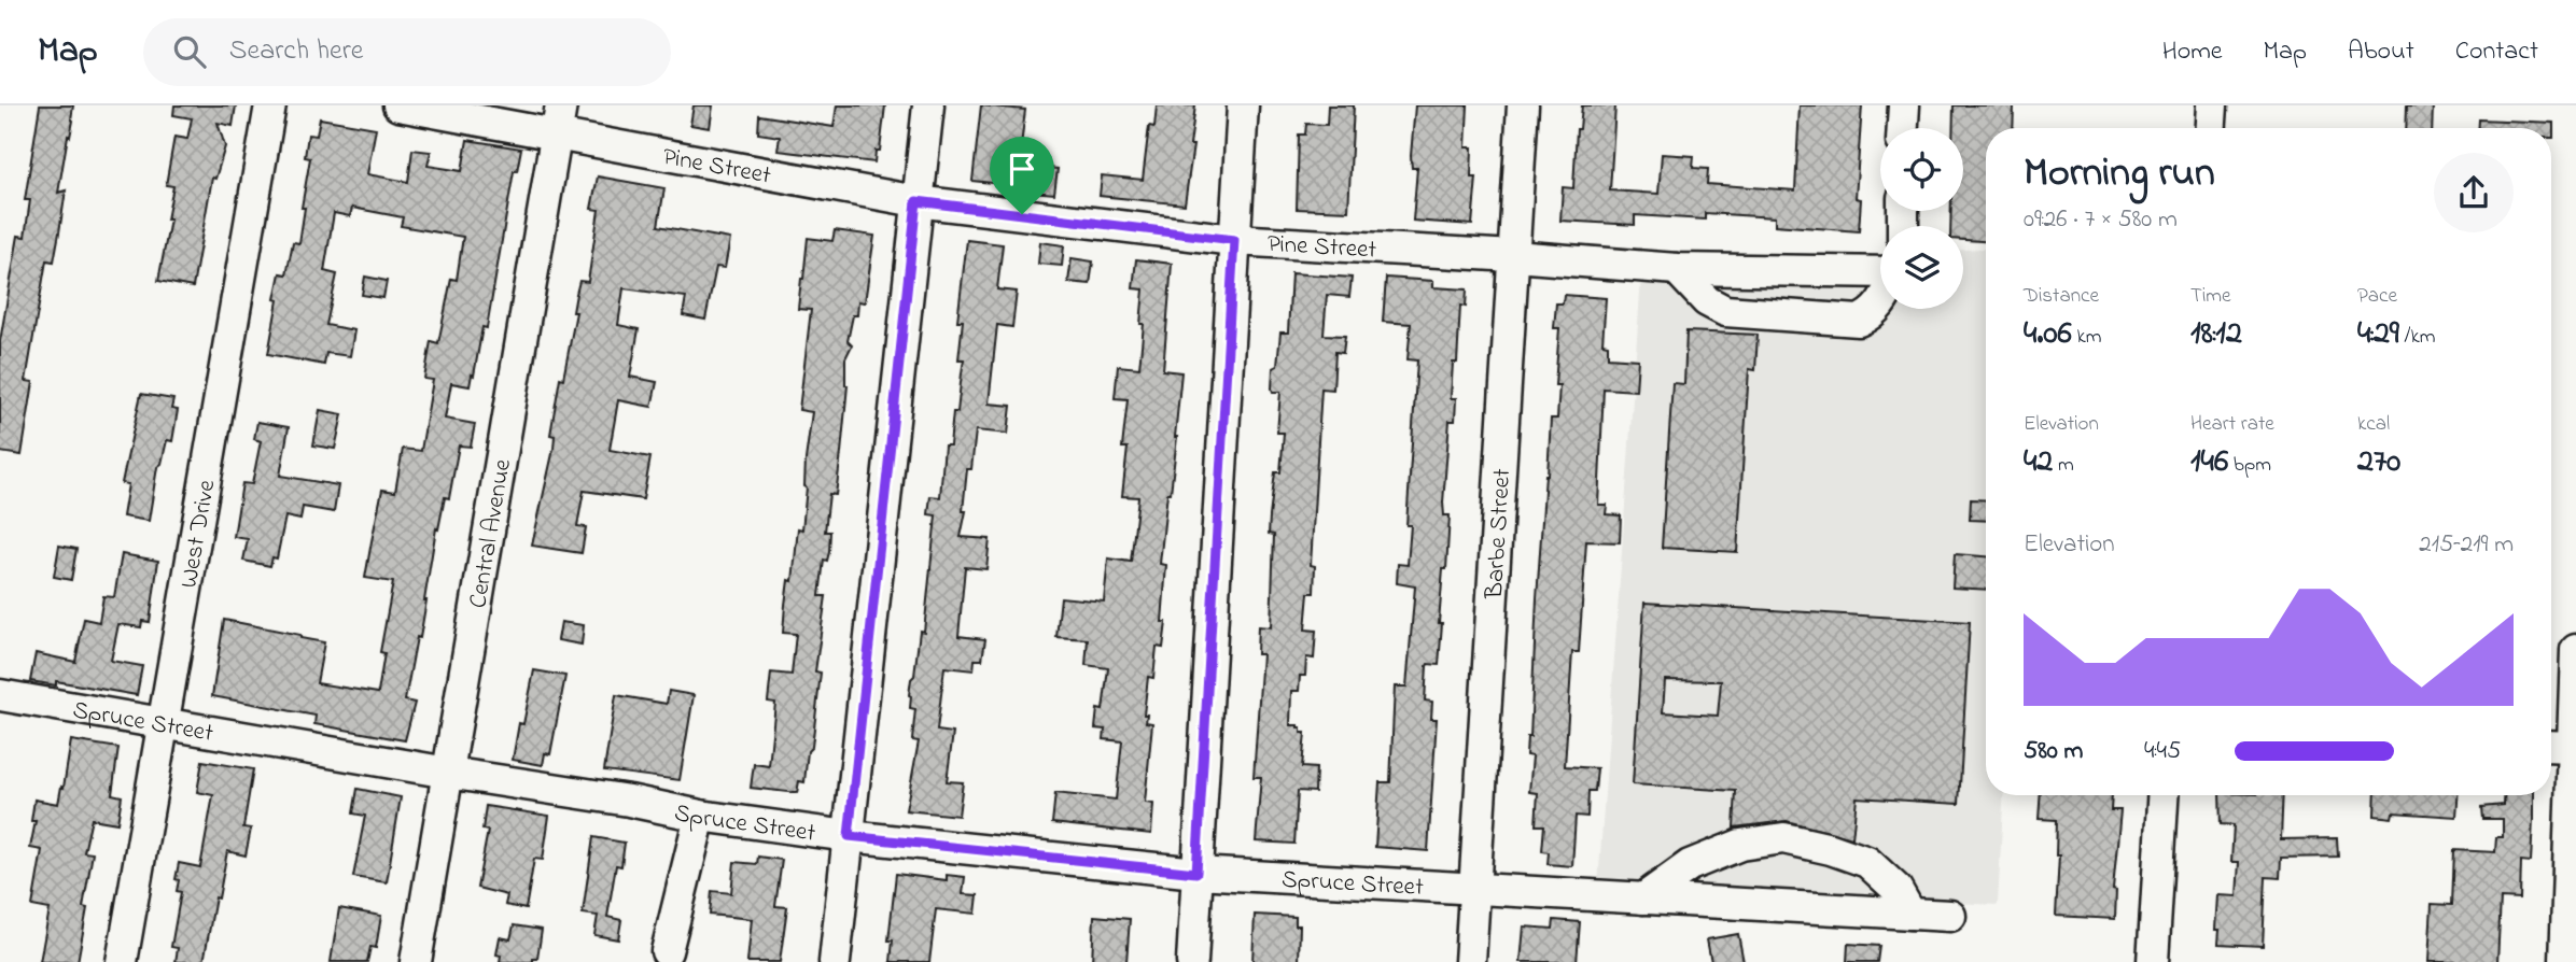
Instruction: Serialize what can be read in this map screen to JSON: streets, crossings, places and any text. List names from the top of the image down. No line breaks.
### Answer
{"streets":{"street":["Pine Street","West Drive","Central Avenue","Barbe Street","Spruce Street"]},"crossings":[["Pine Street","Central Avenue"],["Pine Street","Barbe Street"],["West Drive","Spruce Street"],["Central Avenue","Spruce Street"],["Barbe Street","Spruce Street"]],"page":{"header":"Map","search":"Search here","nav":["Home","Map","About","Contact"],"heading":["Morning run","09:26 · 7 × 580 m"],"stats":[["Distance","4.06 km"],["Time","18:12"],["Pace","4:29 /km"],["Elevation","42 m"],["Heart rate","146 bpm"],["kcal","270"]],"chart":["Elevation","215–219 m"],"list":[{"name":"580 m","note":"4:45"}]}}
